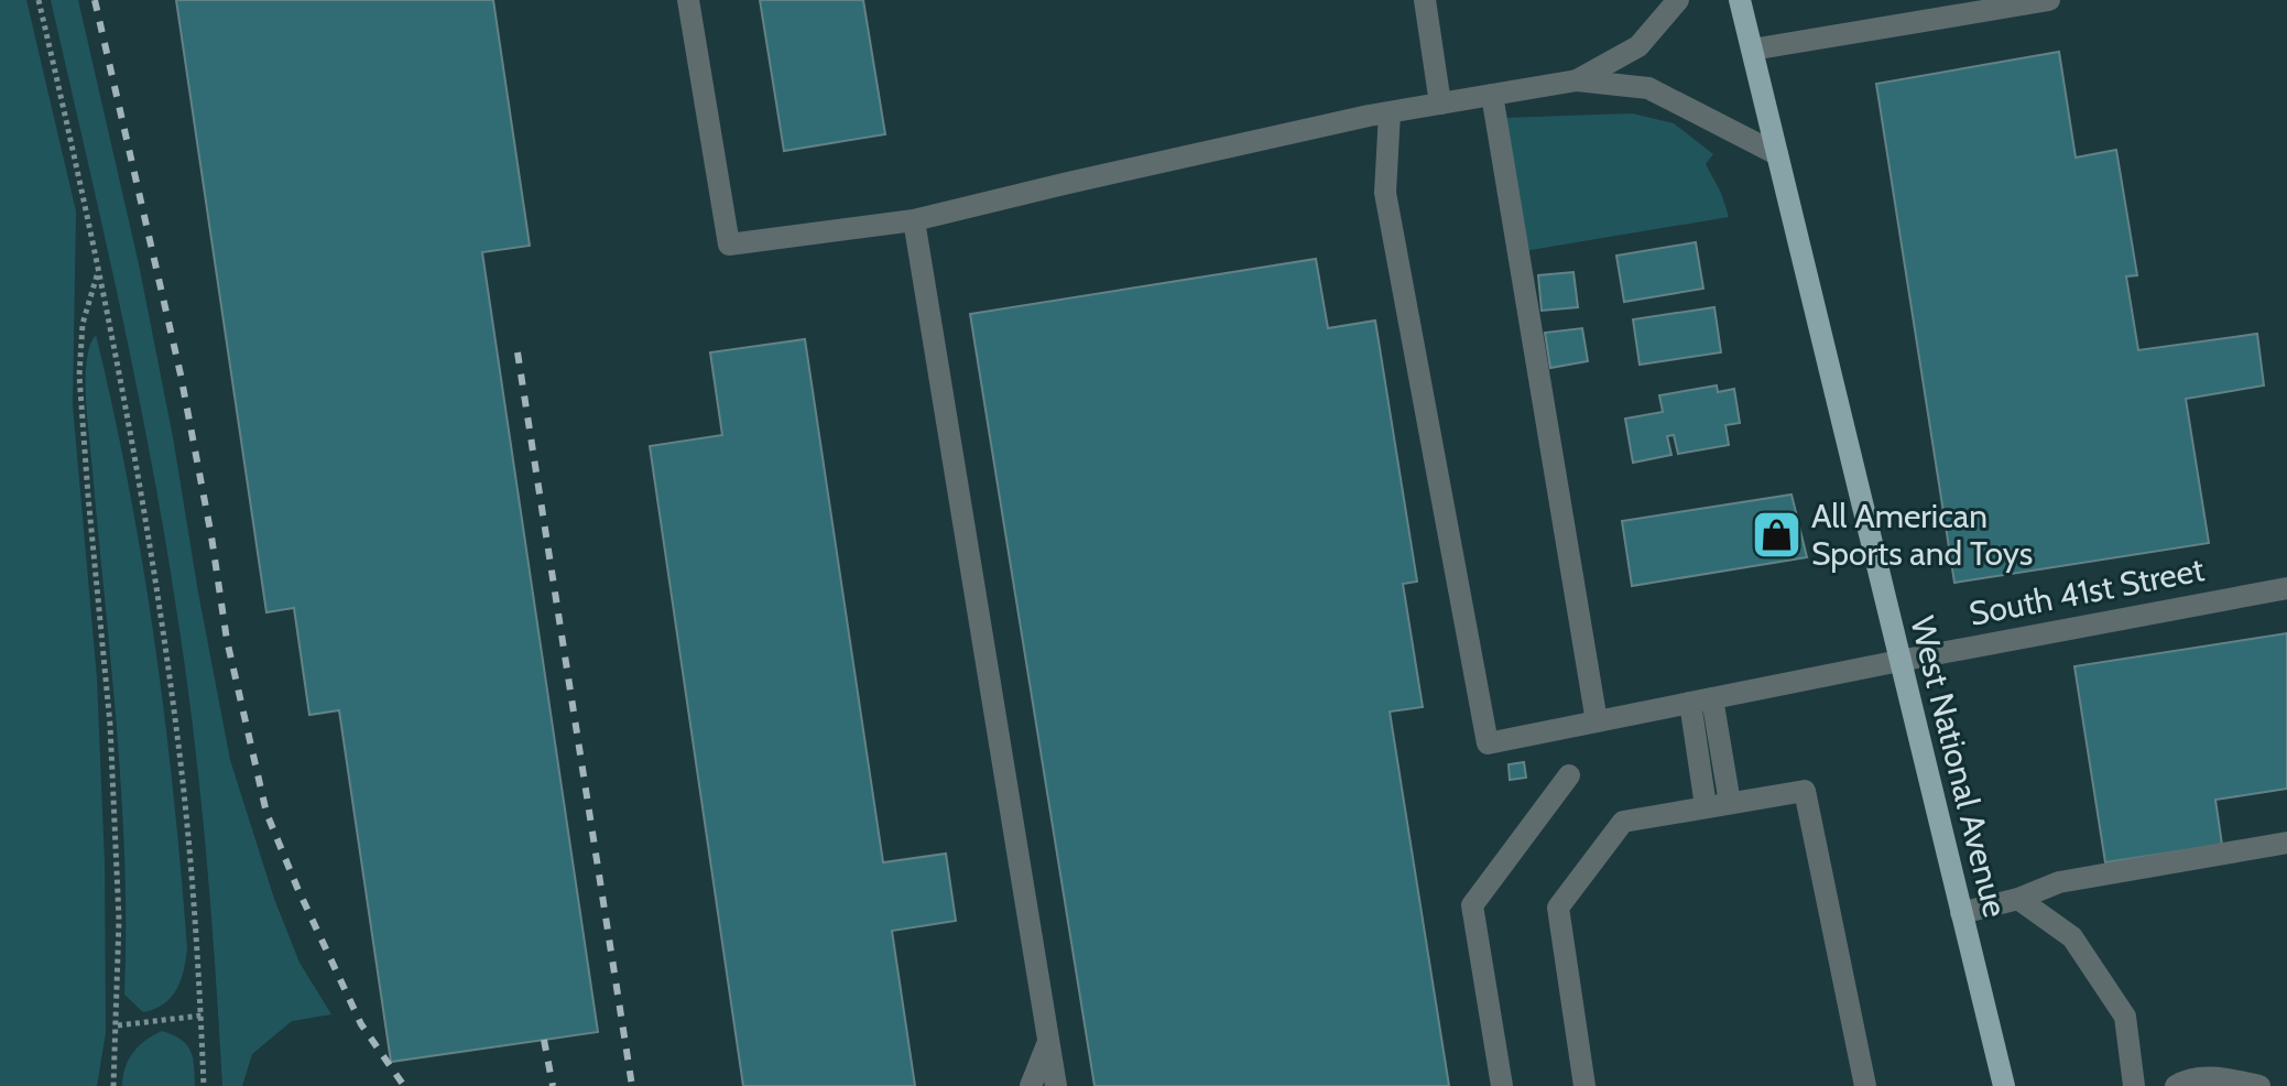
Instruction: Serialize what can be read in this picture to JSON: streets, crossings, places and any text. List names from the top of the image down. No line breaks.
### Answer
{"streets":{"main road":["West National Avenue"],"street":["South 41st Street"]},"crossings":[["South 41st Street","West National Avenue"]],"places":{"shop":["All American Sports and Toys"]}}
